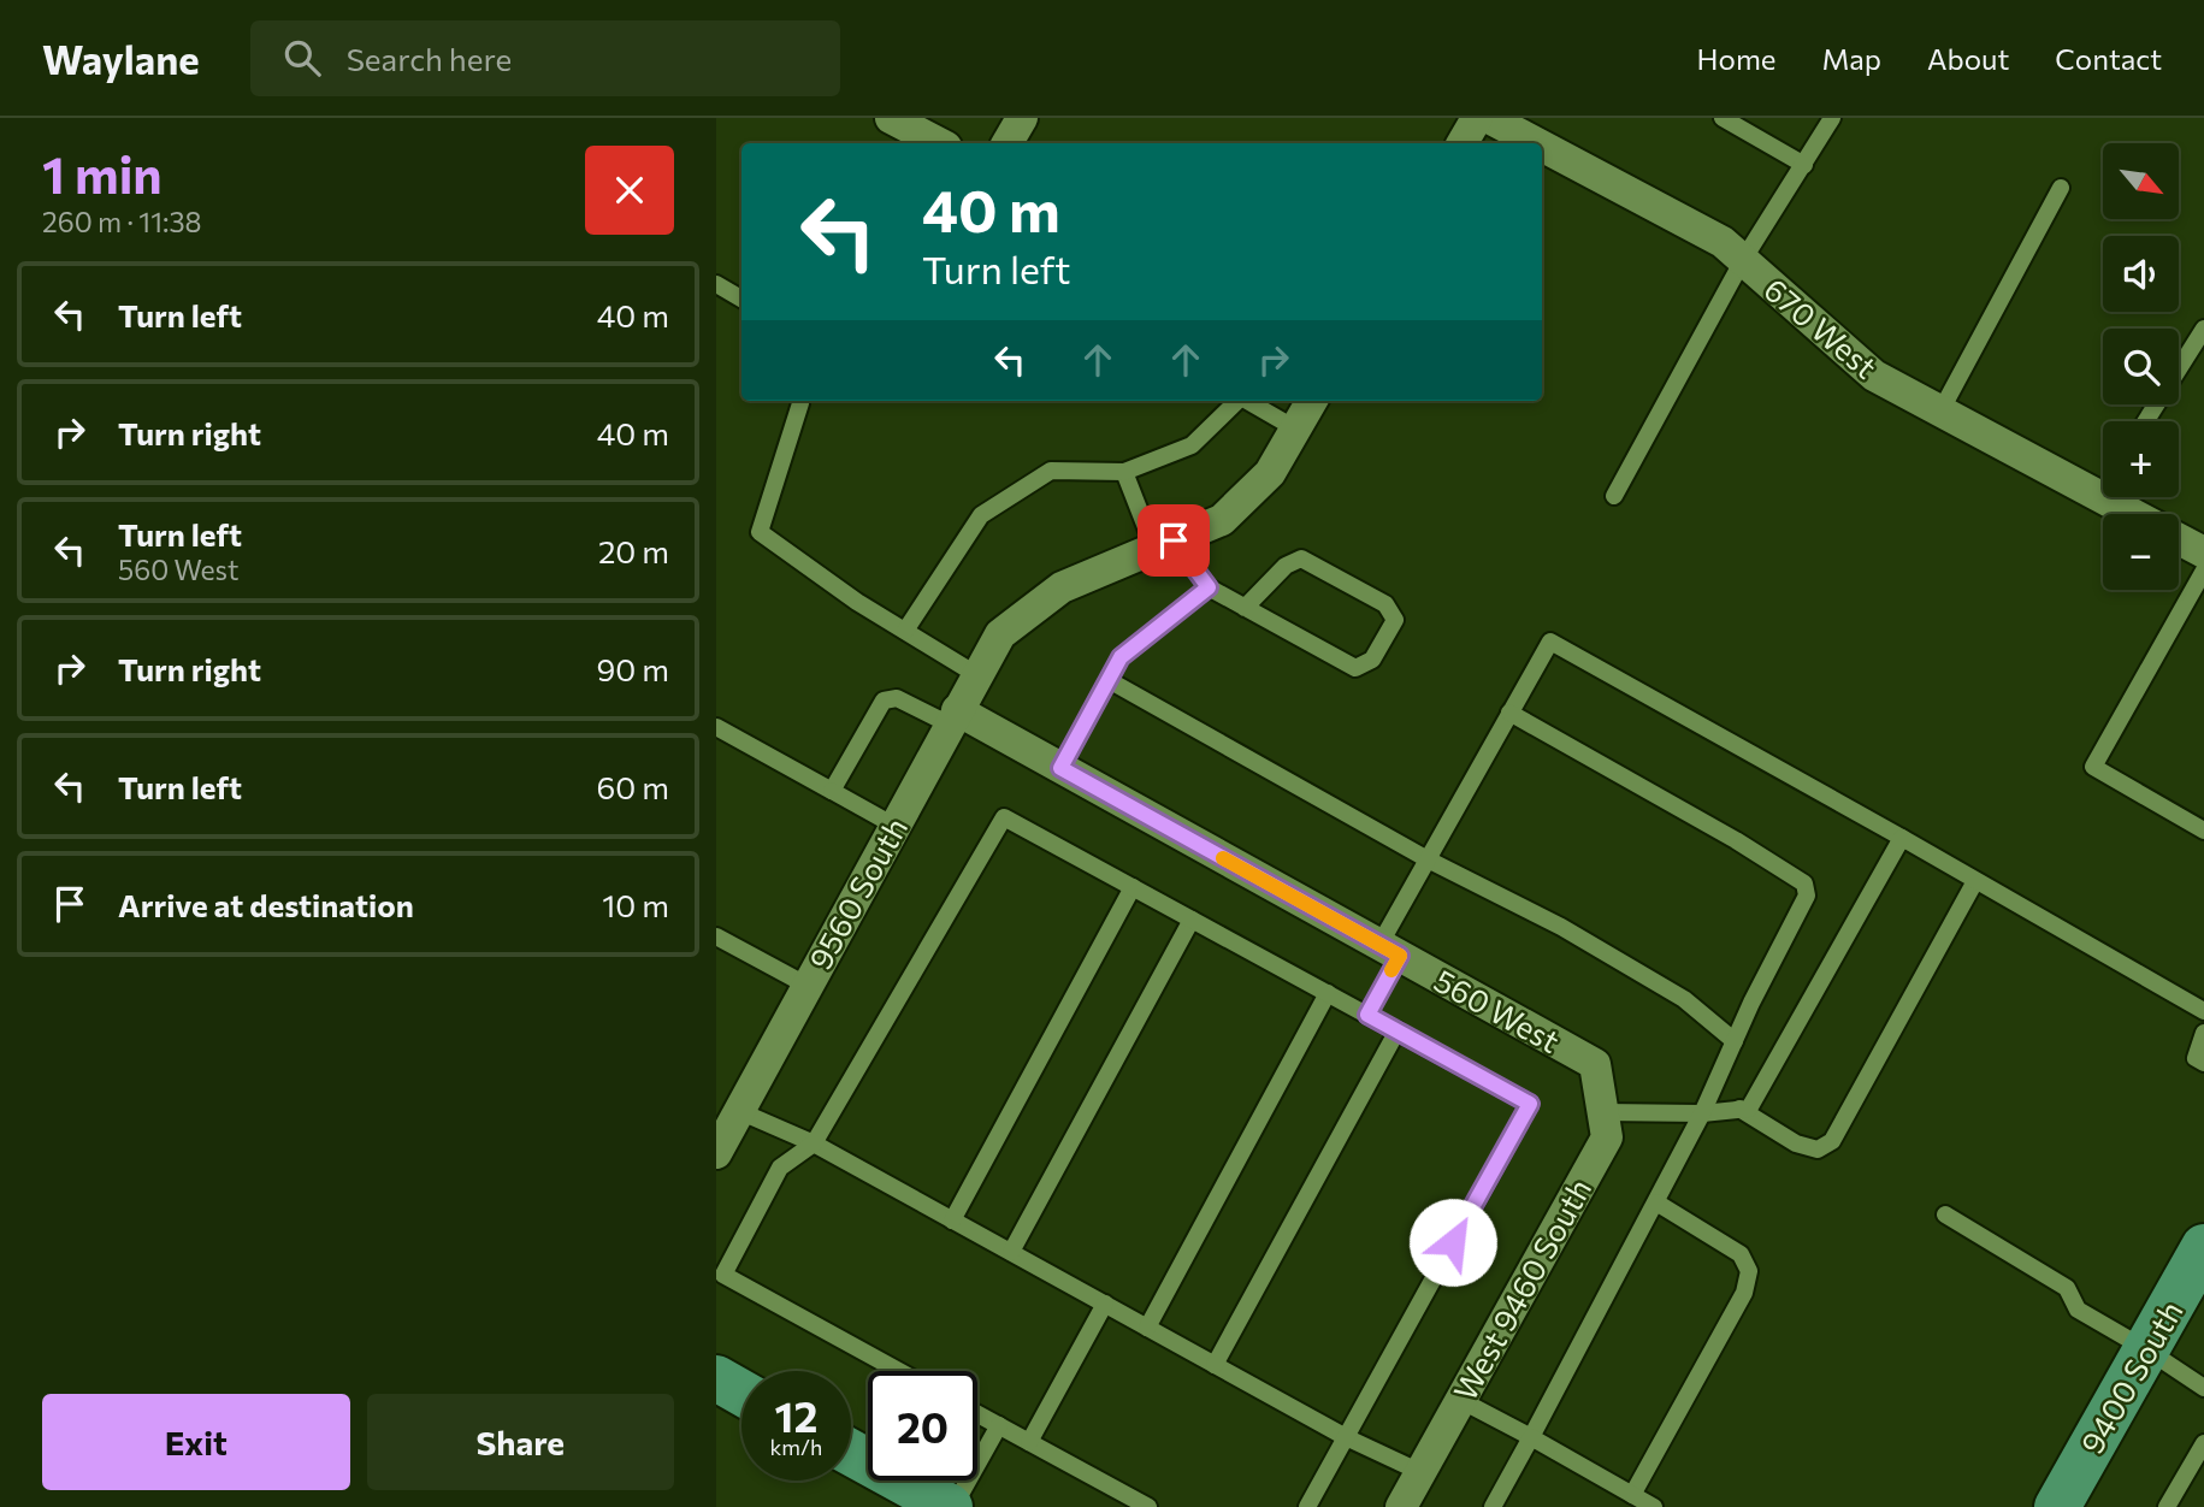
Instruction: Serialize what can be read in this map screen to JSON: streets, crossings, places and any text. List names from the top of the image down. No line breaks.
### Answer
{"streets":{"street":["670 West","9560 South","560 West","West 9460 South","9400 South"]},"crossings":[["9560 South","560 West"],["560 West","West 9460 South"]],"north":"bottom right","page":{"header":"Waylane","search":"Search here","nav":["Home","Map","About","Contact"],"heading":["1 min","260 m · 11:38"],"map_buttons":["+","−"],"turn":["40 m","Turn left"],"list":[{"name":"Turn left","value":"40 m"},{"name":"Turn right","value":"40 m"},{"name":"Turn left","note":"560 West","value":"20 m"},{"name":"Turn right","value":"90 m"},{"name":"Turn left","value":"60 m"},{"name":"Arrive at destination","value":"10 m"}],"speed":"12 km/h","limit":"20","buttons":["Exit","Share"]}}
